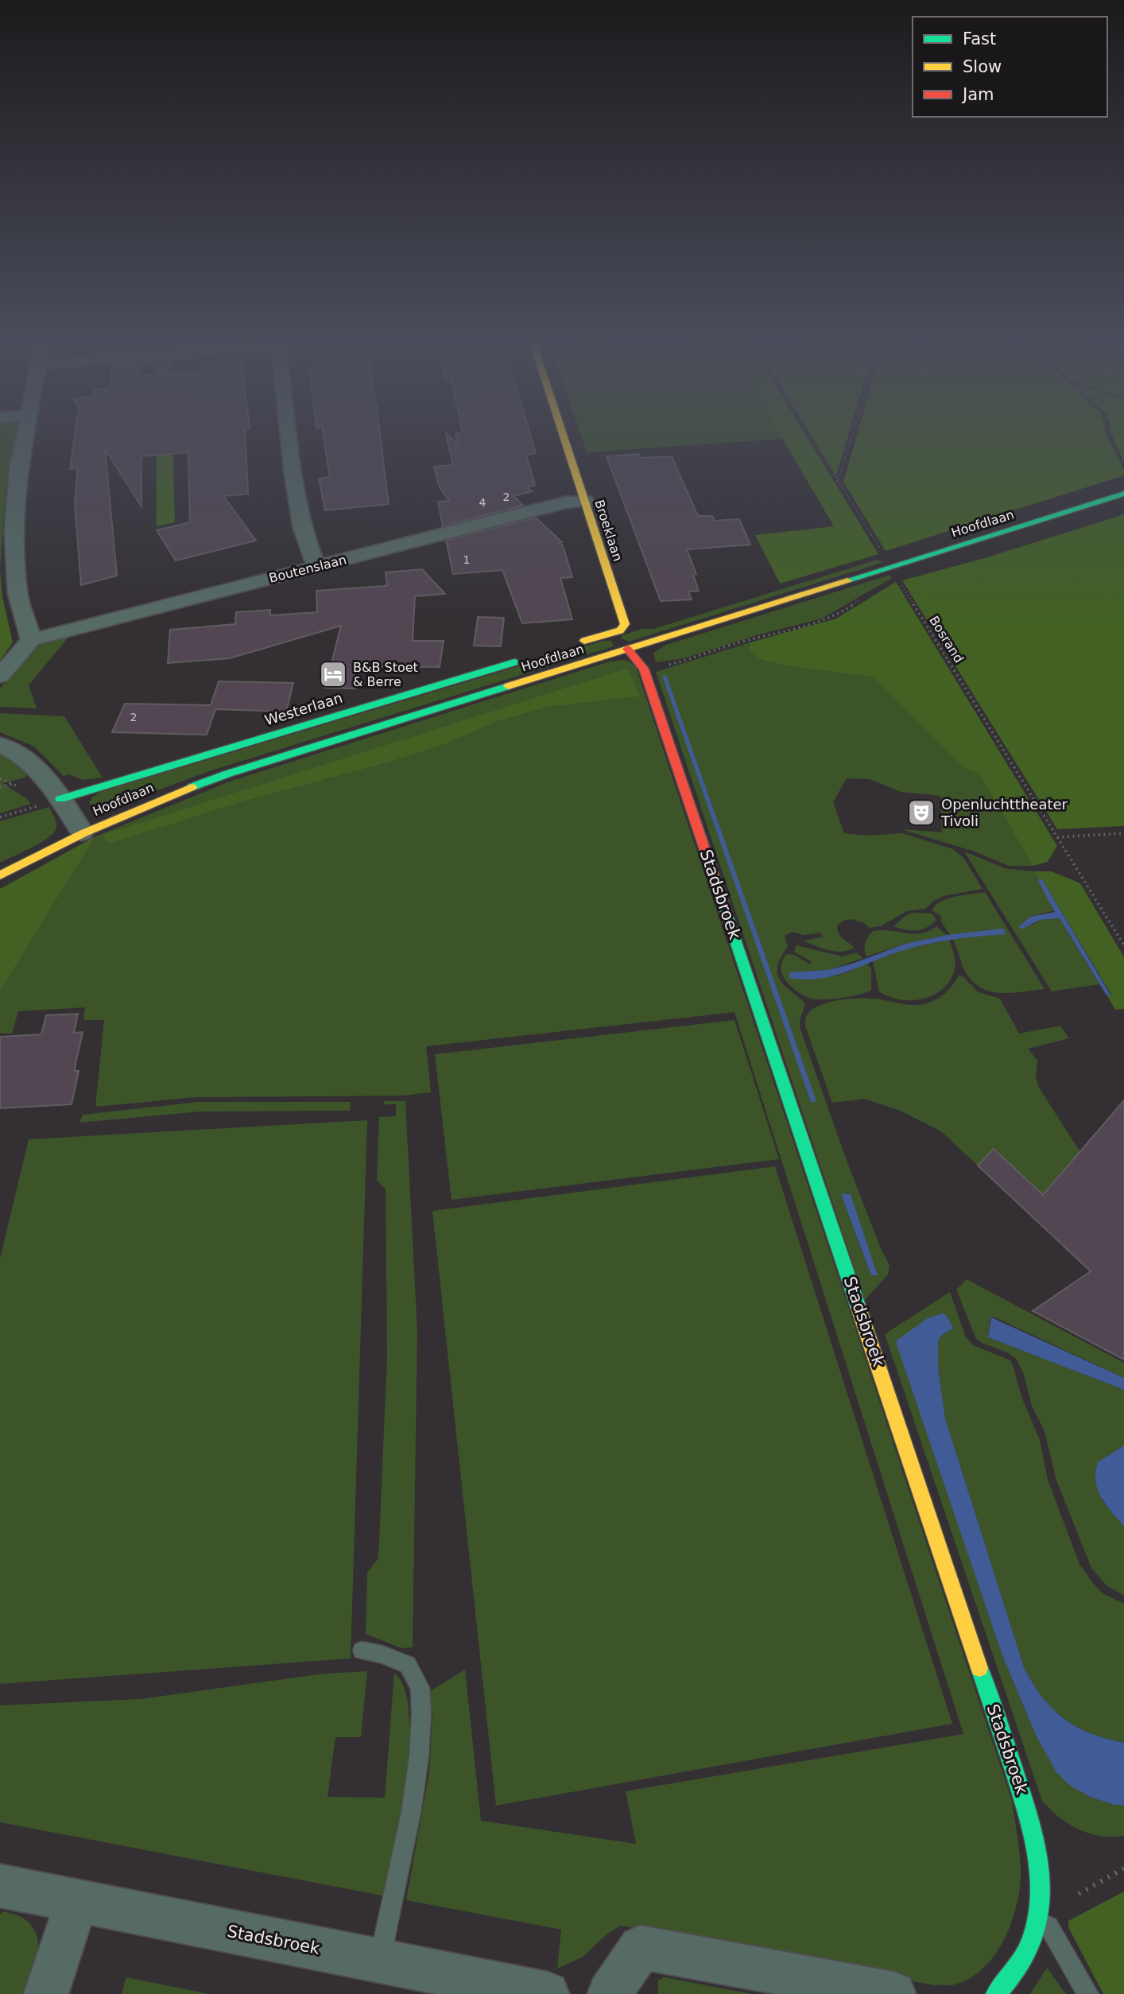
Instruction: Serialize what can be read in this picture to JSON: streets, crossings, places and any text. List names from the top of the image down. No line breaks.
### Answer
{"streets":{"street":["Hoofdlaan","Broeklaan","Boutenslaan","Westerlaan","Stadsbroek"],"path":["Bosrand"]},"crossings":[["Hoofdlaan","Bosrand"],["Hoofdlaan","Stadsbroek"],["Broeklaan","Boutenslaan"]],"places":{"hotel":["B&B Stoet & Berre"],"theatre":["Openluchttheater Tivoli"]},"house_numbers":["2","4","1","2"],"legend":["Fast","Slow","Jam"]}
